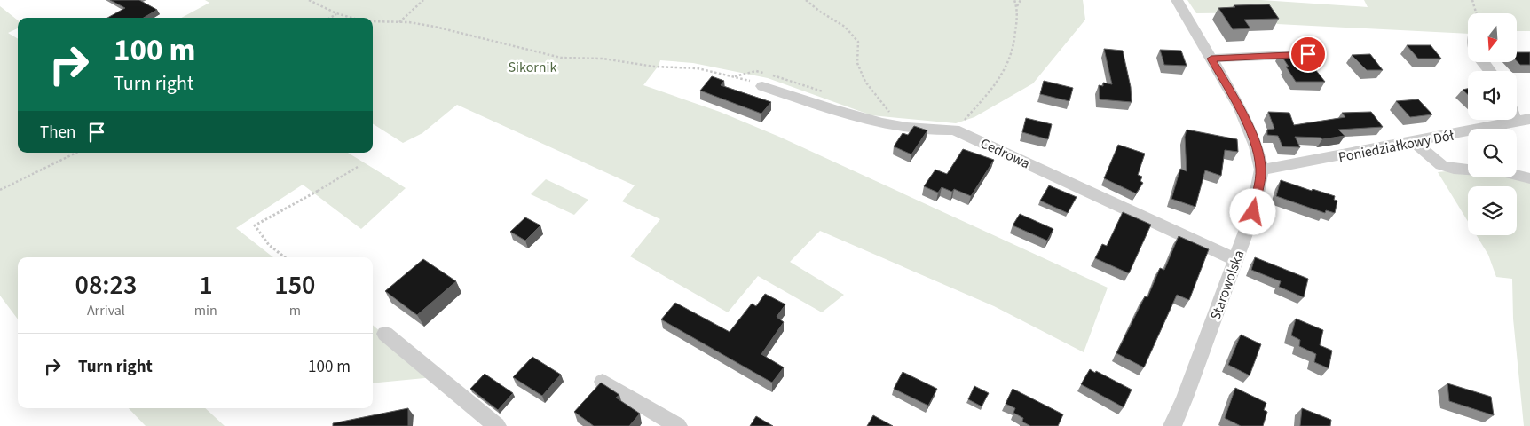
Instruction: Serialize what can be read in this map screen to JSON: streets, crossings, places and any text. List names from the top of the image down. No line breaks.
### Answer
{"streets":{"street":["Poniedziałkowy Dół","Cedrowa","Starowolska"]},"crossings":[["Poniedziałkowy Dół","Starowolska"],["Cedrowa","Starowolska"]],"parks":["Sikornik"],"north":"bottom","page":{"turn":["100 m","Turn right"],"then":"Then","eta":["08:23","Arrival","1","min","150","m"],"list":[{"name":"Turn right","value":"100 m"}]}}
